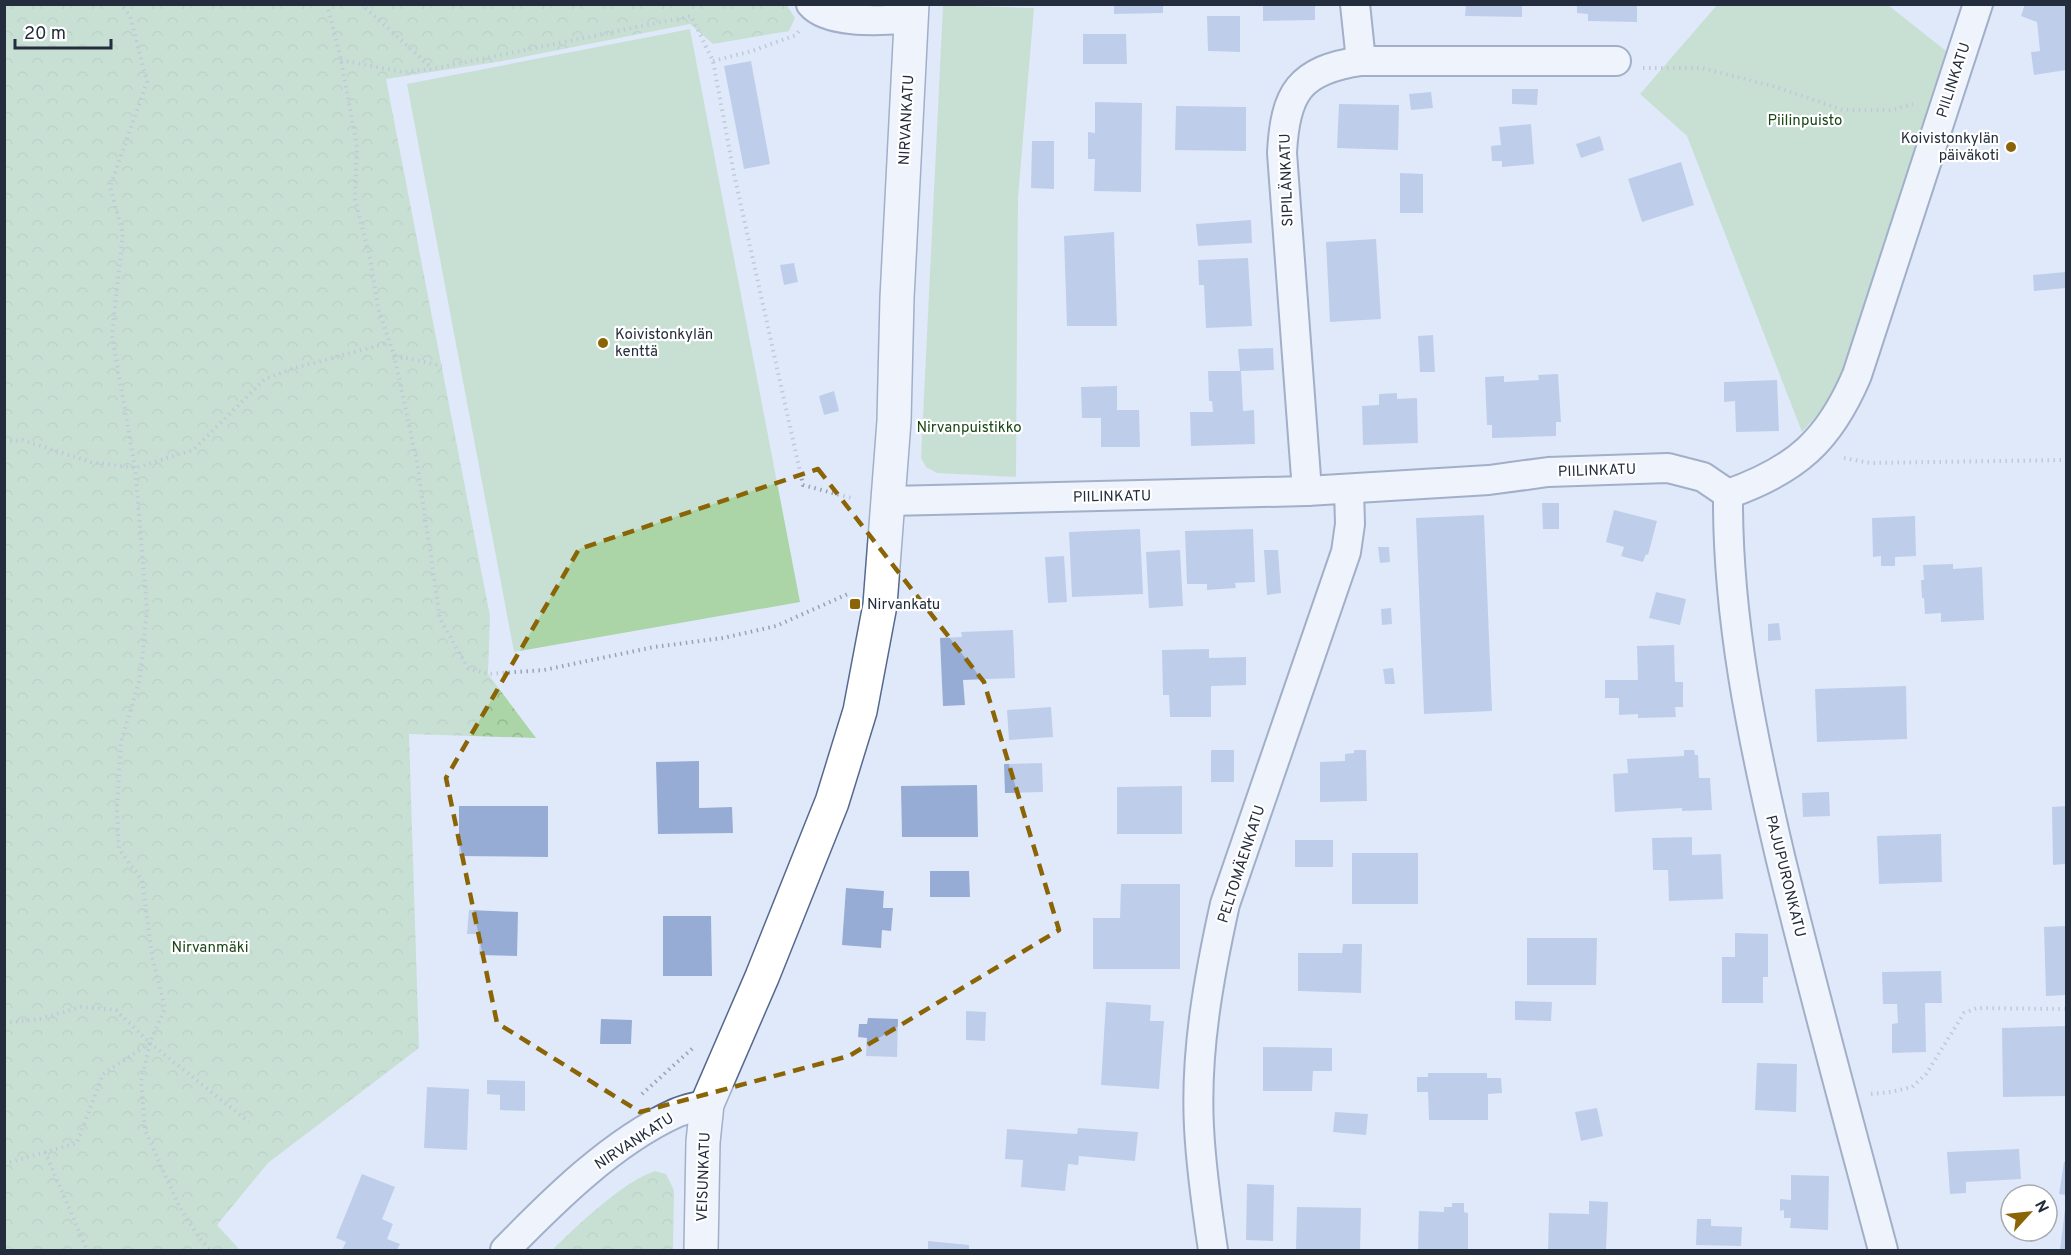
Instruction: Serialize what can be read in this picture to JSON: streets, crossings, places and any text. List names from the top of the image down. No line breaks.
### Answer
{"streets":{"street":["PIILINKATU","NIRVANKATU","SIPILÄNKATU","PELTOMÄENKATU","PAJUPURONKATU","VEISUNKATU"]},"crossings":[["PIILINKATU","NIRVANKATU"],["PIILINKATU","SIPILÄNKATU"],["PIILINKATU","PELTOMÄENKATU"],["PIILINKATU","PAJUPURONKATU"],["NIRVANKATU","VEISUNKATU"]],"parks":["Piilinpuisto","Nirvanpuistikko","Nirvanmäki"],"places":{"other":["Koivistonkylän päiväkoti","Koivistonkylän kenttä"],"transit":["Nirvankatu"]},"scale_bar":"20 m","north":"top right"}
